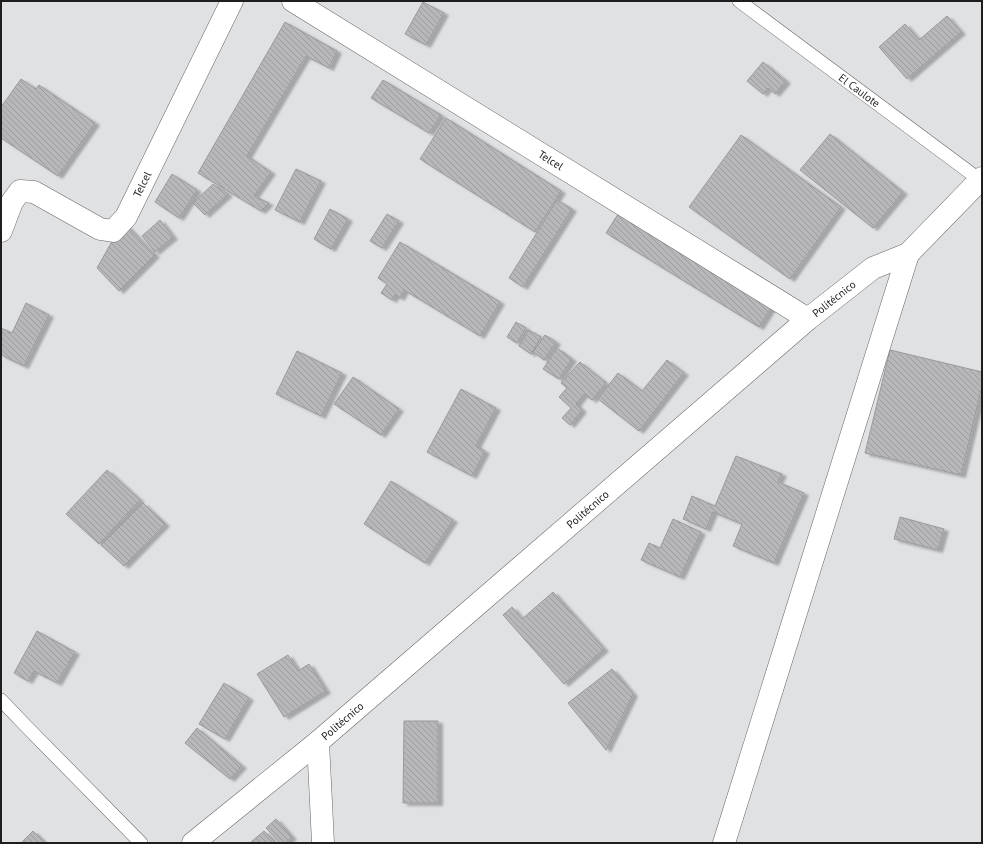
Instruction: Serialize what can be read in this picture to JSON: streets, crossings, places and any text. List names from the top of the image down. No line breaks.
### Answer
{"streets":{"street":["Telcel","Politécnico"],"lane":["El Caulote"]},"crossings":[["El Caulote","Politécnico"],["Telcel","Politécnico"]]}
